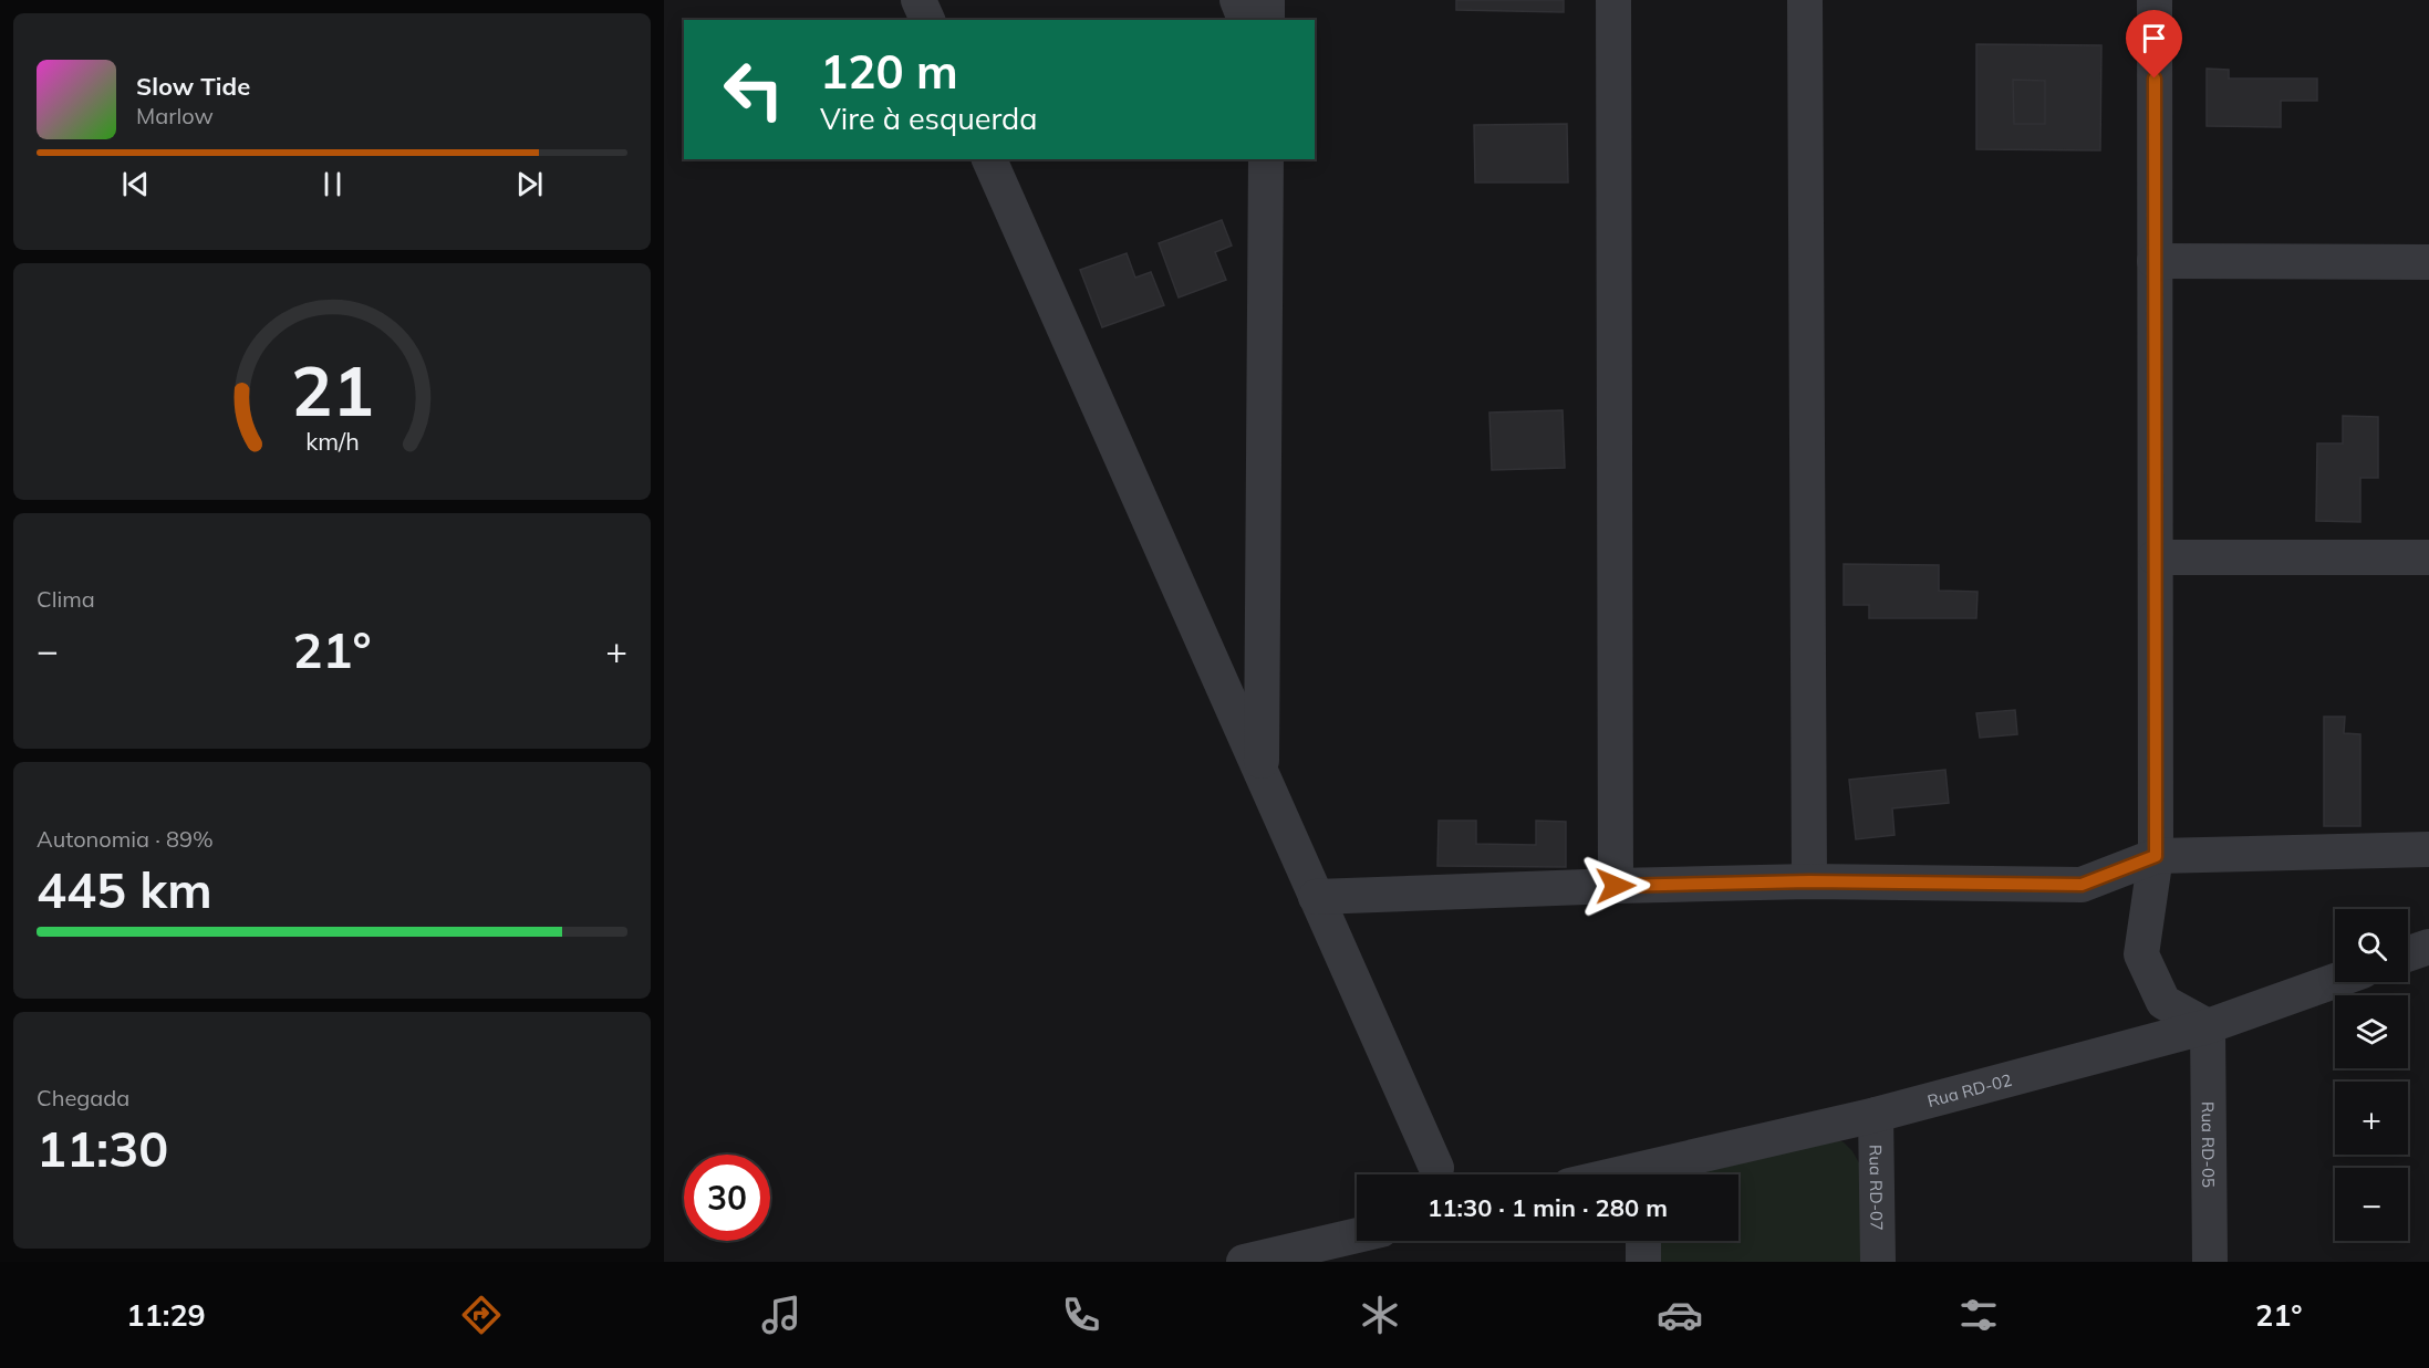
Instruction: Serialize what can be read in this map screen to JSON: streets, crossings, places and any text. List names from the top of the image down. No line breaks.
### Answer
{"streets":{"street":["Rua RD-02","Rua RD-05","Rua RD-07"]},"crossings":[["Rua RD-02","Rua RD-05"],["Rua RD-02","Rua RD-07"]],"page":{"turn":["120 m","Vire à esquerda"],"song":["Slow Tide","Marlow"],"tile":["Clima",["Autonomia · 89%","445 km"],["Chegada","11:30"]],"heat":["−","21°","+"],"map_buttons":["+","−"],"limit":"30","trip":"11:30 · 1 min · 280 m","tabs":["11:29","21°"],"gauge":["21","km/h"]}}
